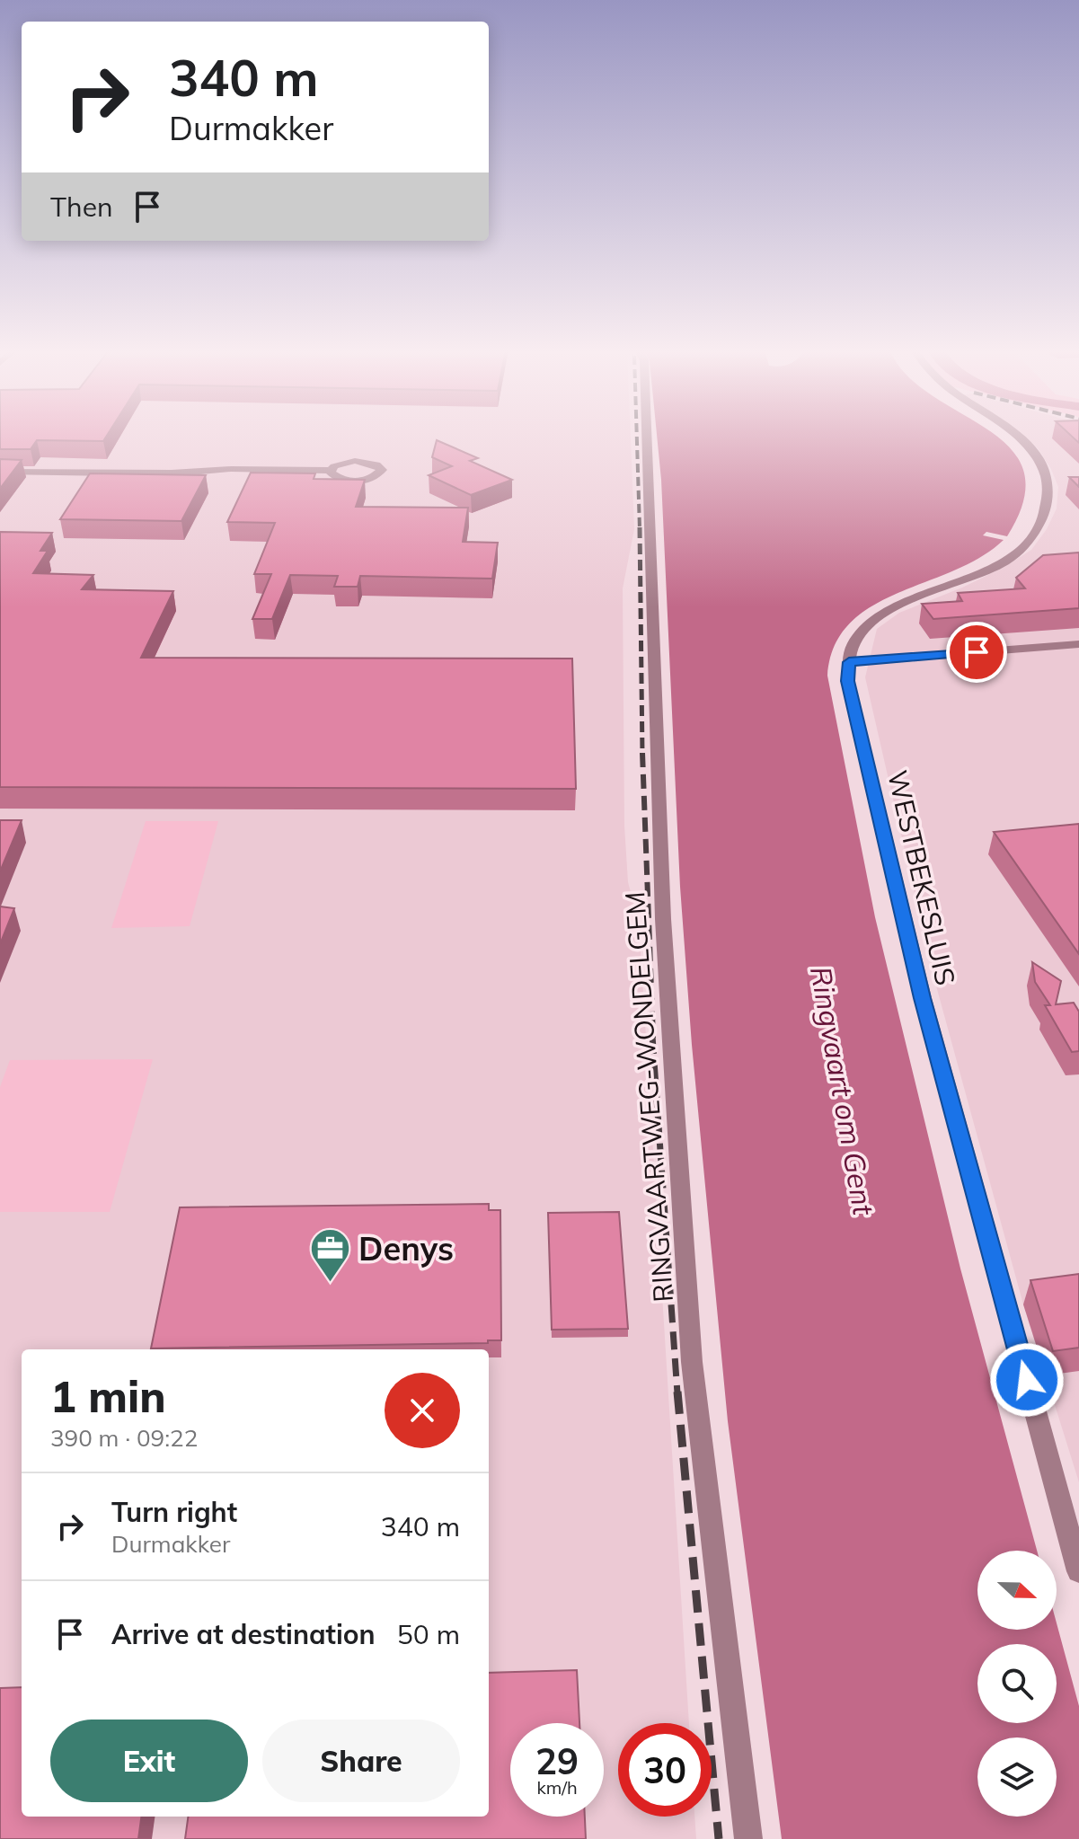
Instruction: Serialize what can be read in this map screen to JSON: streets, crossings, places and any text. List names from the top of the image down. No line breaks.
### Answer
{"streets":{"street":["WESTBEKESLUIS","RINGVAARTWEG-WONDELGEM"]},"water":["Ringvaart om Gent"],"places":{"office":["Denys"]},"north":"right","page":{"turn":["340 m","Durmakker"],"then":"Then","heading":["1 min","390 m · 09:22"],"list":[{"name":"Turn right","note":"Durmakker","value":"340 m"},{"name":"Arrive at destination","value":"50 m"}],"buttons":["Exit","Share"],"speed":"29 km/h","limit":"30"}}
